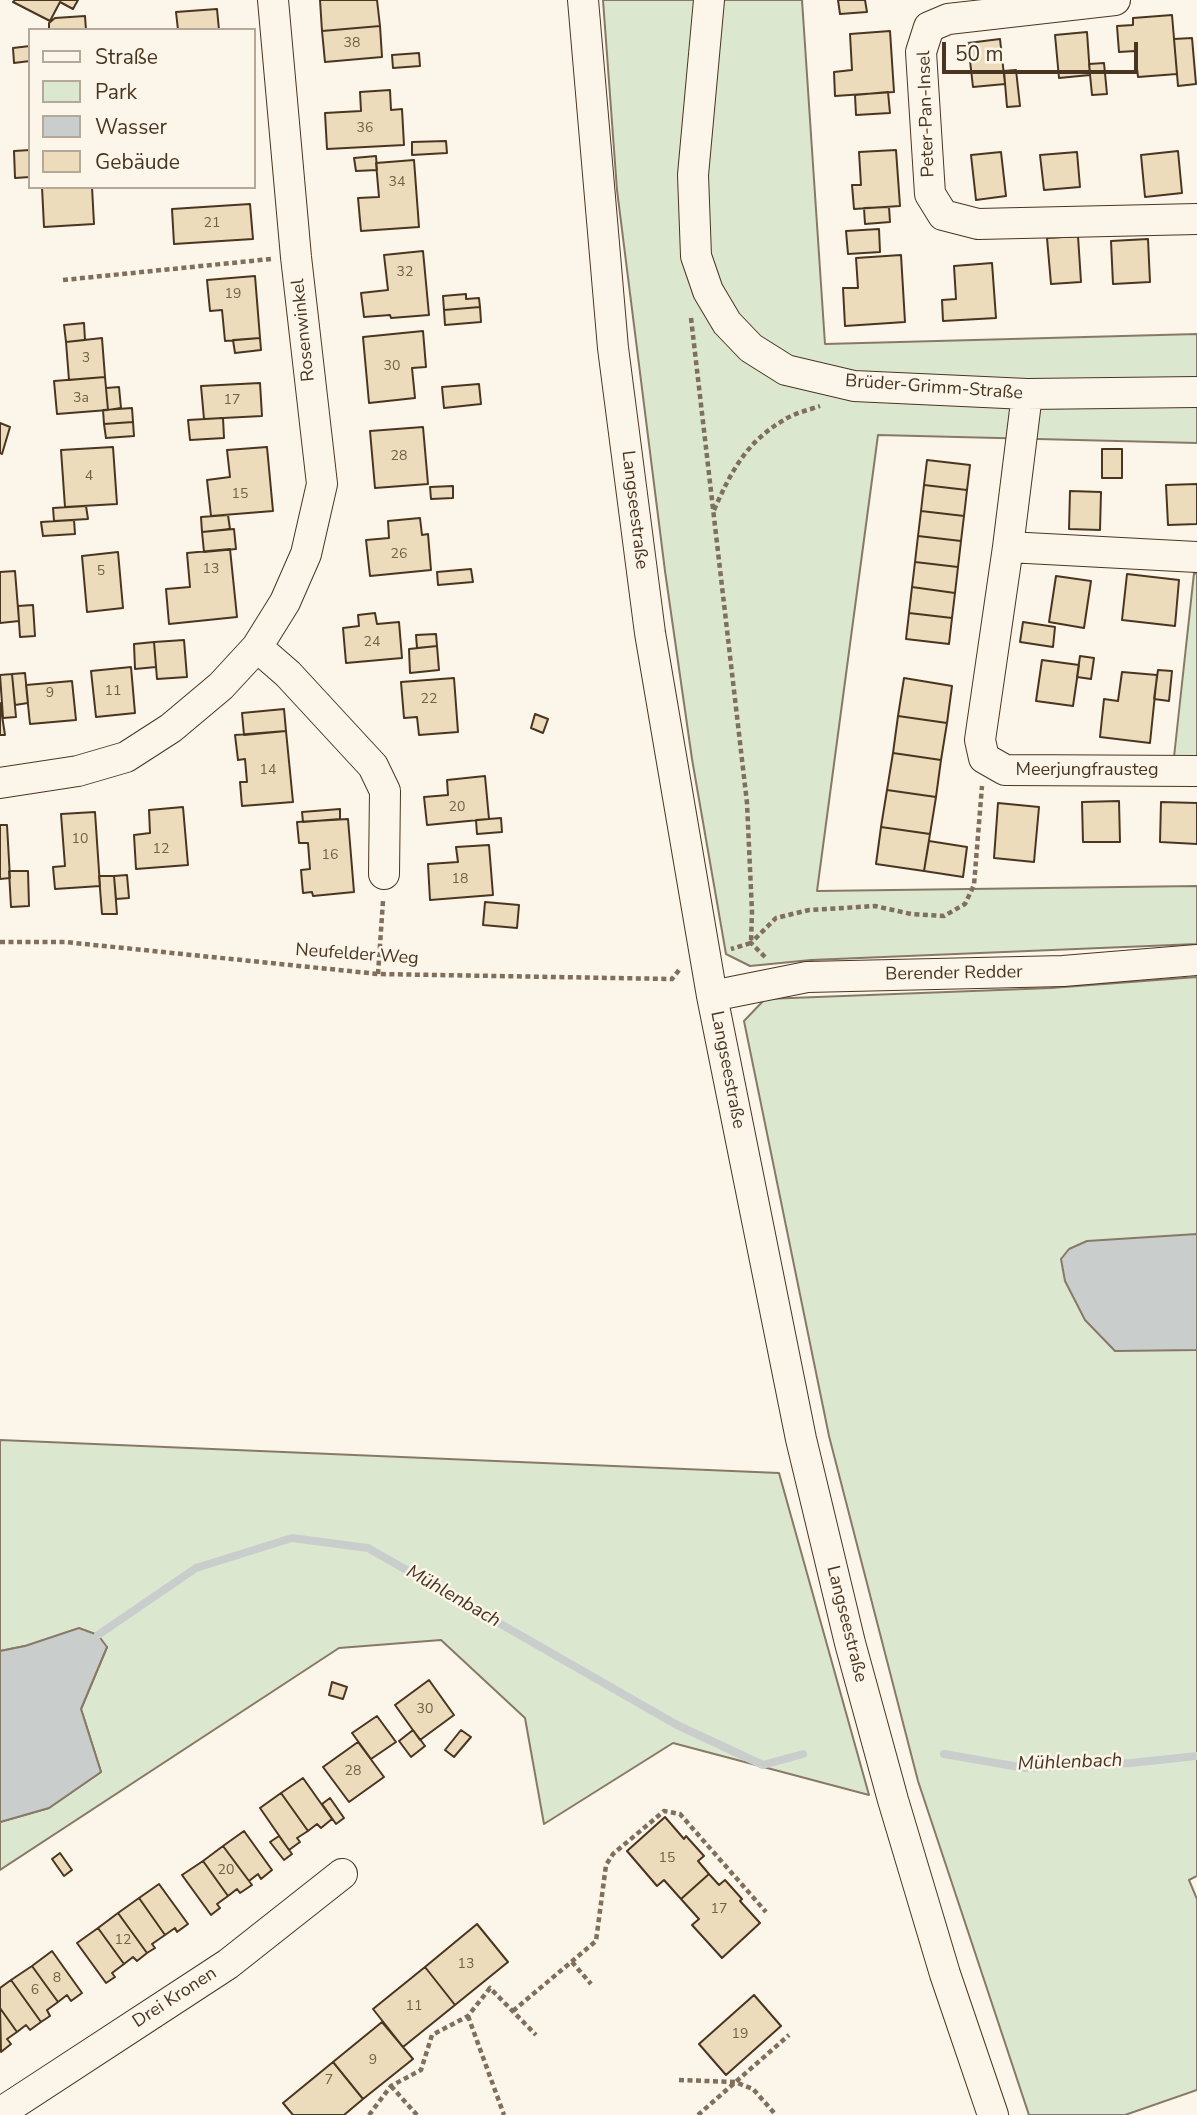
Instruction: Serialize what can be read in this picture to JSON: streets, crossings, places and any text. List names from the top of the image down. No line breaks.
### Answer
{"streets":{"street":["Peter-Pan-Insel","Rosenwinkel","Brüder-Grimm-Straße","Langseestraße","Meerjungfrausteg","Berender Redder","Drei Kronen"],"path":["Neufelder Weg"]},"crossings":[["Langseestraße","Neufelder Weg"],["Langseestraße","Berender Redder"]],"water":["Mühlenbach"],"house_numbers":["38","36","34","21","32","19","3","30","3a","17","28","4","15","26","13","5","24","11","9","22","14","20","10","12","16","18","30","28","15","20","17","12","13","8","6","11","19","9","7"],"legend":["Straße","Park","Wasser","Gebäude"],"scale_bar":"50 m"}
